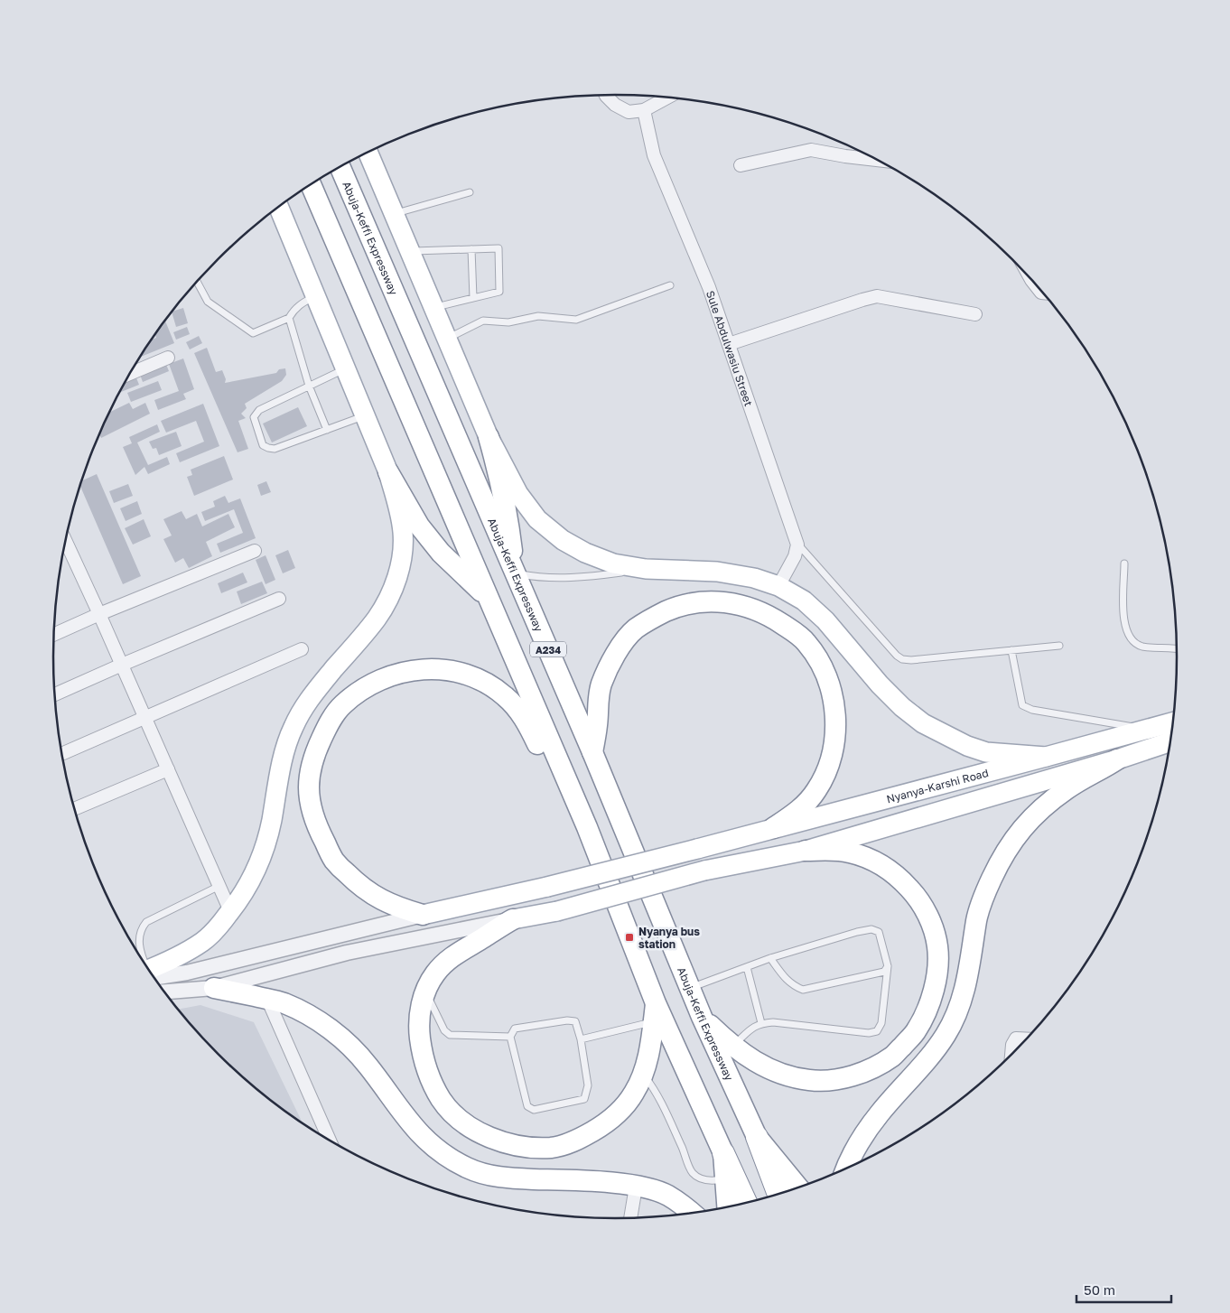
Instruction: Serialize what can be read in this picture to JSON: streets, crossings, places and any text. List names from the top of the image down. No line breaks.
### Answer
{"streets":{"highway":["Abuja-Keffi Expressway","A234"],"main road":["Nyanya-Karshi Road"],"street":["Sule Abdulwasiu Street"]},"places":{"transit":["Nyanya bus station"]},"scale_bar":"50 m"}
